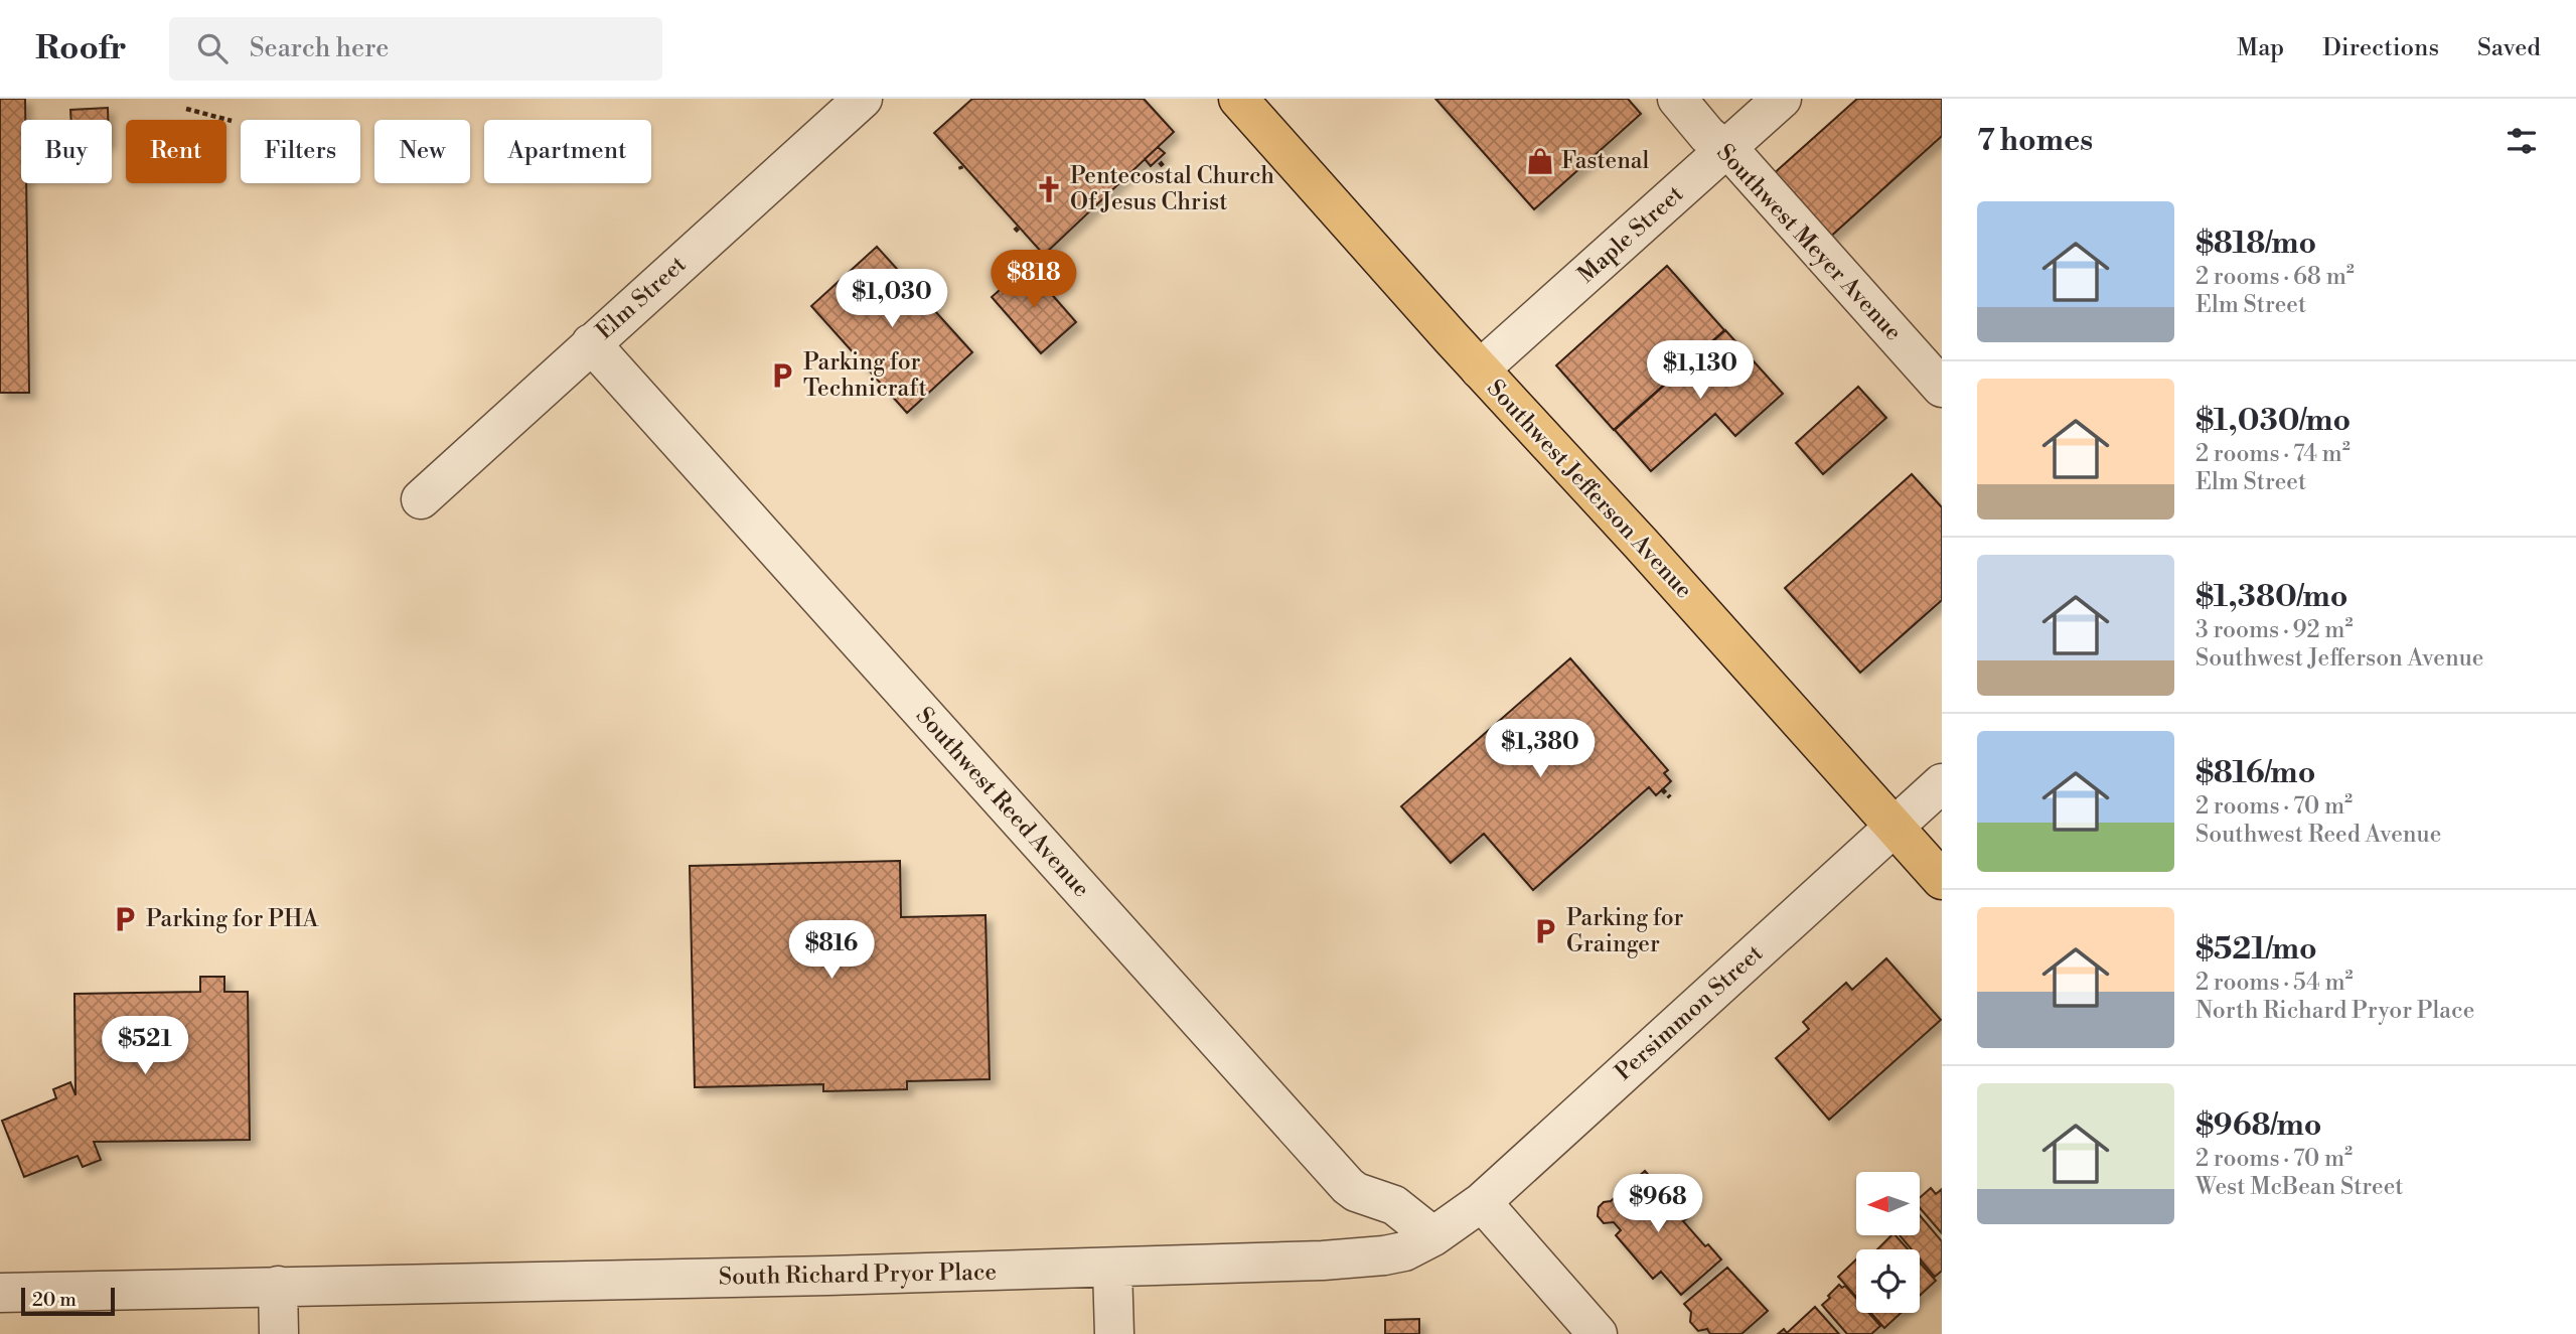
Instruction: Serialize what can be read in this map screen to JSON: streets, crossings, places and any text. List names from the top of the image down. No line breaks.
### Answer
{"streets":{"main road":["Southwest Jefferson Avenue"],"street":["Maple Street","Southwest Meyer Avenue","Elm Street","Southwest Reed Avenue","Persimmon Street","South Richard Pryor Place"]},"crossings":[["Maple Street","Southwest Meyer Avenue"],["Maple Street","Southwest Jefferson Avenue"],["Elm Street","Southwest Reed Avenue"],["Southwest Jefferson Avenue","Persimmon Street"],["Southwest Reed Avenue","Persimmon Street"],["Southwest Reed Avenue","South Richard Pryor Place"],["Persimmon Street","South Richard Pryor Place"]],"places":{"shop":["Fastenal"],"church":["Pentecostal Church Of Jesus Christ"],"parking":["Parking for Technicraft","Parking for PHA","Parking for Grainger"]},"scale_bar":"20 m","north":"left","page":{"header":"Roofr","search":"Search here","nav":["Map","Directions","Saved"],"heading":"7 homes","chip":["Buy","Rent","Filters","New","Apartment"],"list":[{"name":"$818/mo","note":"2 rooms · 68 m² · Elm Street"},{"name":"$1,030/mo","note":"2 rooms · 74 m² · Elm Street"},{"name":"$1,380/mo","note":"3 rooms · 92 m² · Southwest Jefferson Avenue"},{"name":"$816/mo","note":"2 rooms · 70 m² · Southwest Reed Avenue"},{"name":"$521/mo","note":"2 rooms · 54 m² · North Richard Pryor Place"},{"name":"$968/mo","note":"2 rooms · 70 m² · West McBean Street"}],"price":["$818","$1,030","$1,130","$1,380","$816","$521","$968"],"scale":"20 m"}}
